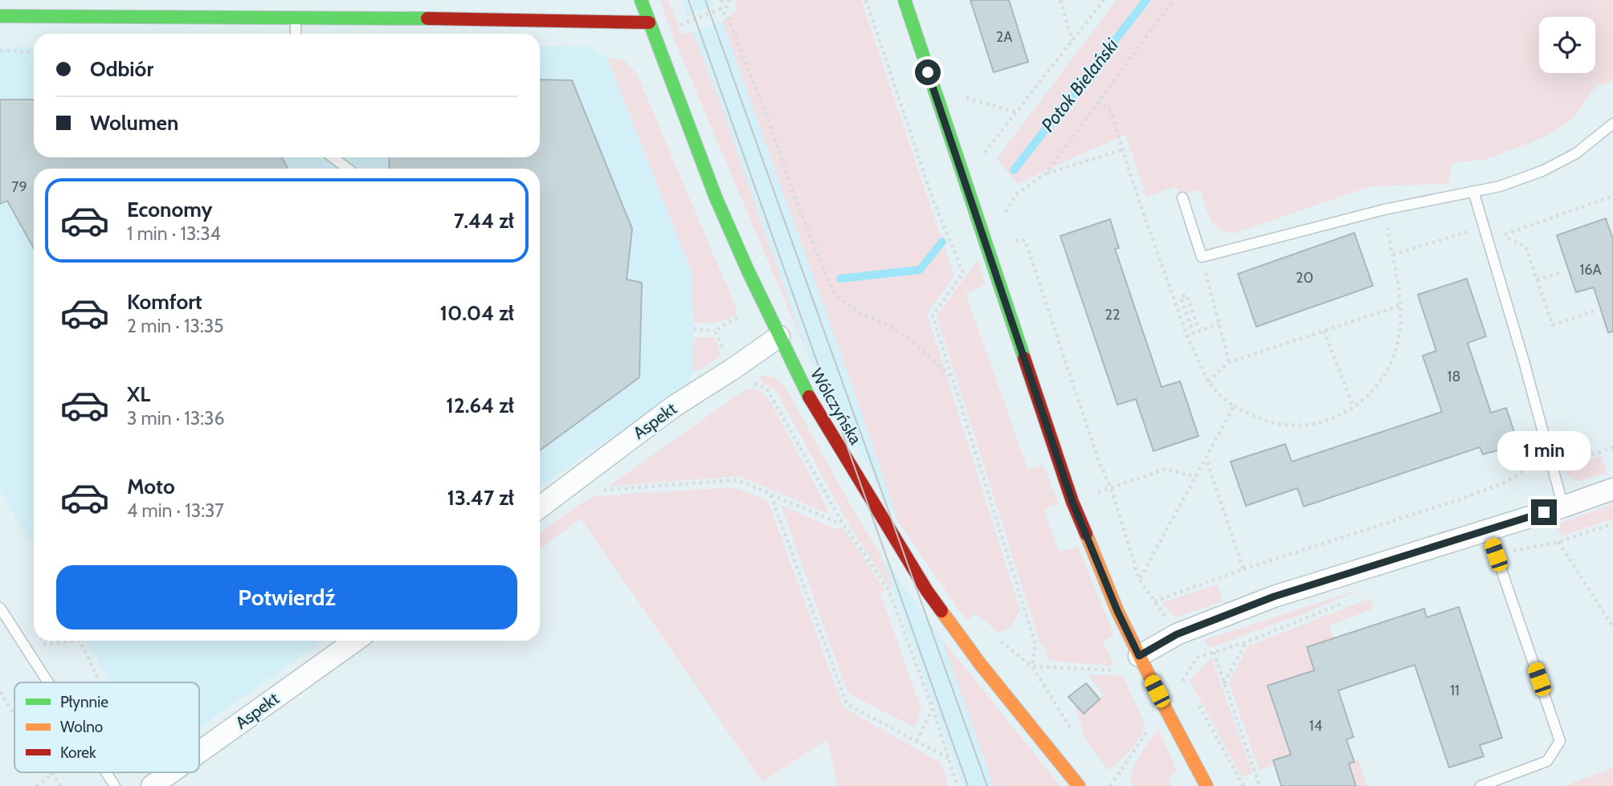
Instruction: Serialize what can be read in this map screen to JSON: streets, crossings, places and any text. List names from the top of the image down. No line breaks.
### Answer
{"streets":{"street":["Wólczyńska","Aspekt"]},"crossings":[["Wólczyńska","Aspekt"]],"water":["Potok Bielański"],"house_numbers":["2A","79","16A","20","22","18","11","14"],"legend":["Płynnie","Wolno","Korek"],"page":{"banner":["Odbiór","Wolumen"],"list":[{"name":"Economy","note":"1 min · 13:34","value":"7.44 zł"},{"name":"Komfort","note":"2 min · 13:35","value":"10.04 zł"},{"name":"XL","note":"3 min · 13:36","value":"12.64 zł"},{"name":"Moto","note":"4 min · 13:37","value":"13.47 zł"}],"bubble":"1 min","buttons":"Potwierdź"}}
